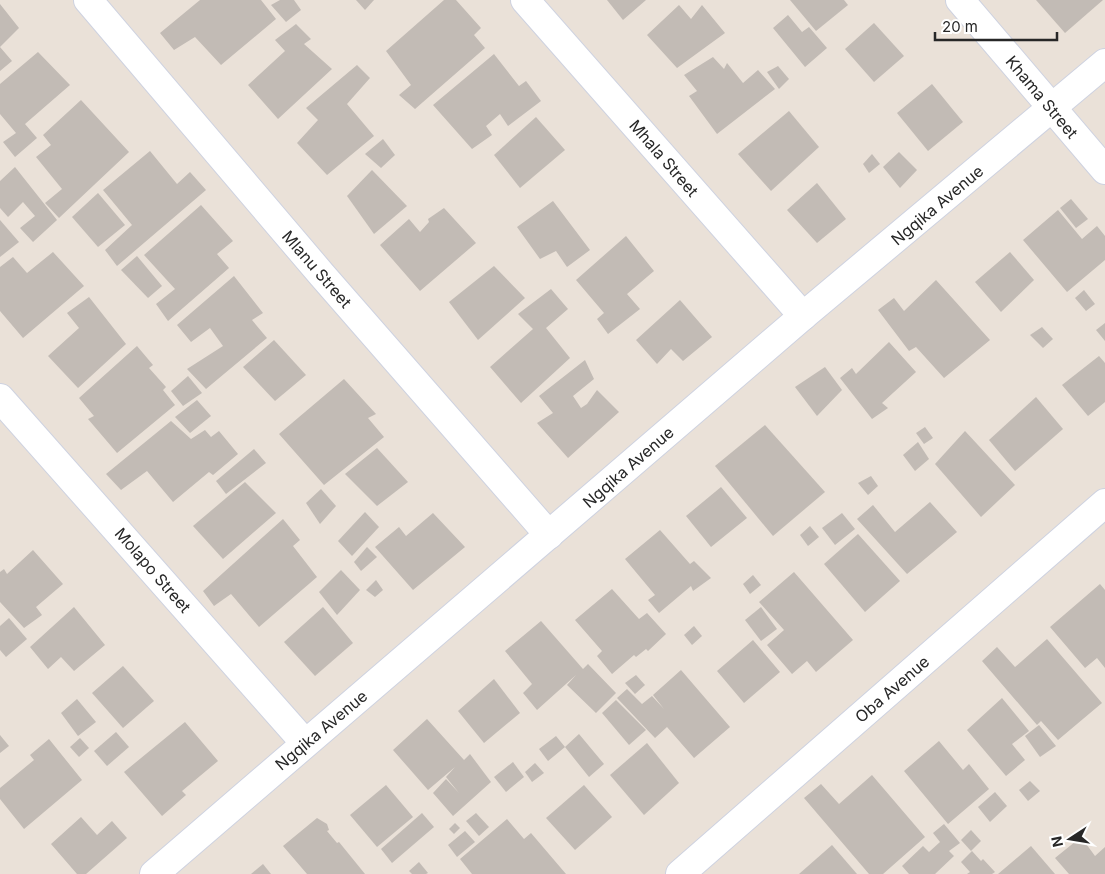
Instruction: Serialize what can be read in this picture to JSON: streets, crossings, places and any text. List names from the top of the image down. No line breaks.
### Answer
{"streets":{"street":["Khama Street","Mhala Street","Ngqika Avenue","Mlanu Street","Molapo Street","Oba Avenue"]},"crossings":[["Khama Street","Ngqika Avenue"],["Mhala Street","Ngqika Avenue"],["Ngqika Avenue","Mlanu Street"],["Ngqika Avenue","Molapo Street"]],"scale_bar":"20 m","north":"left"}
